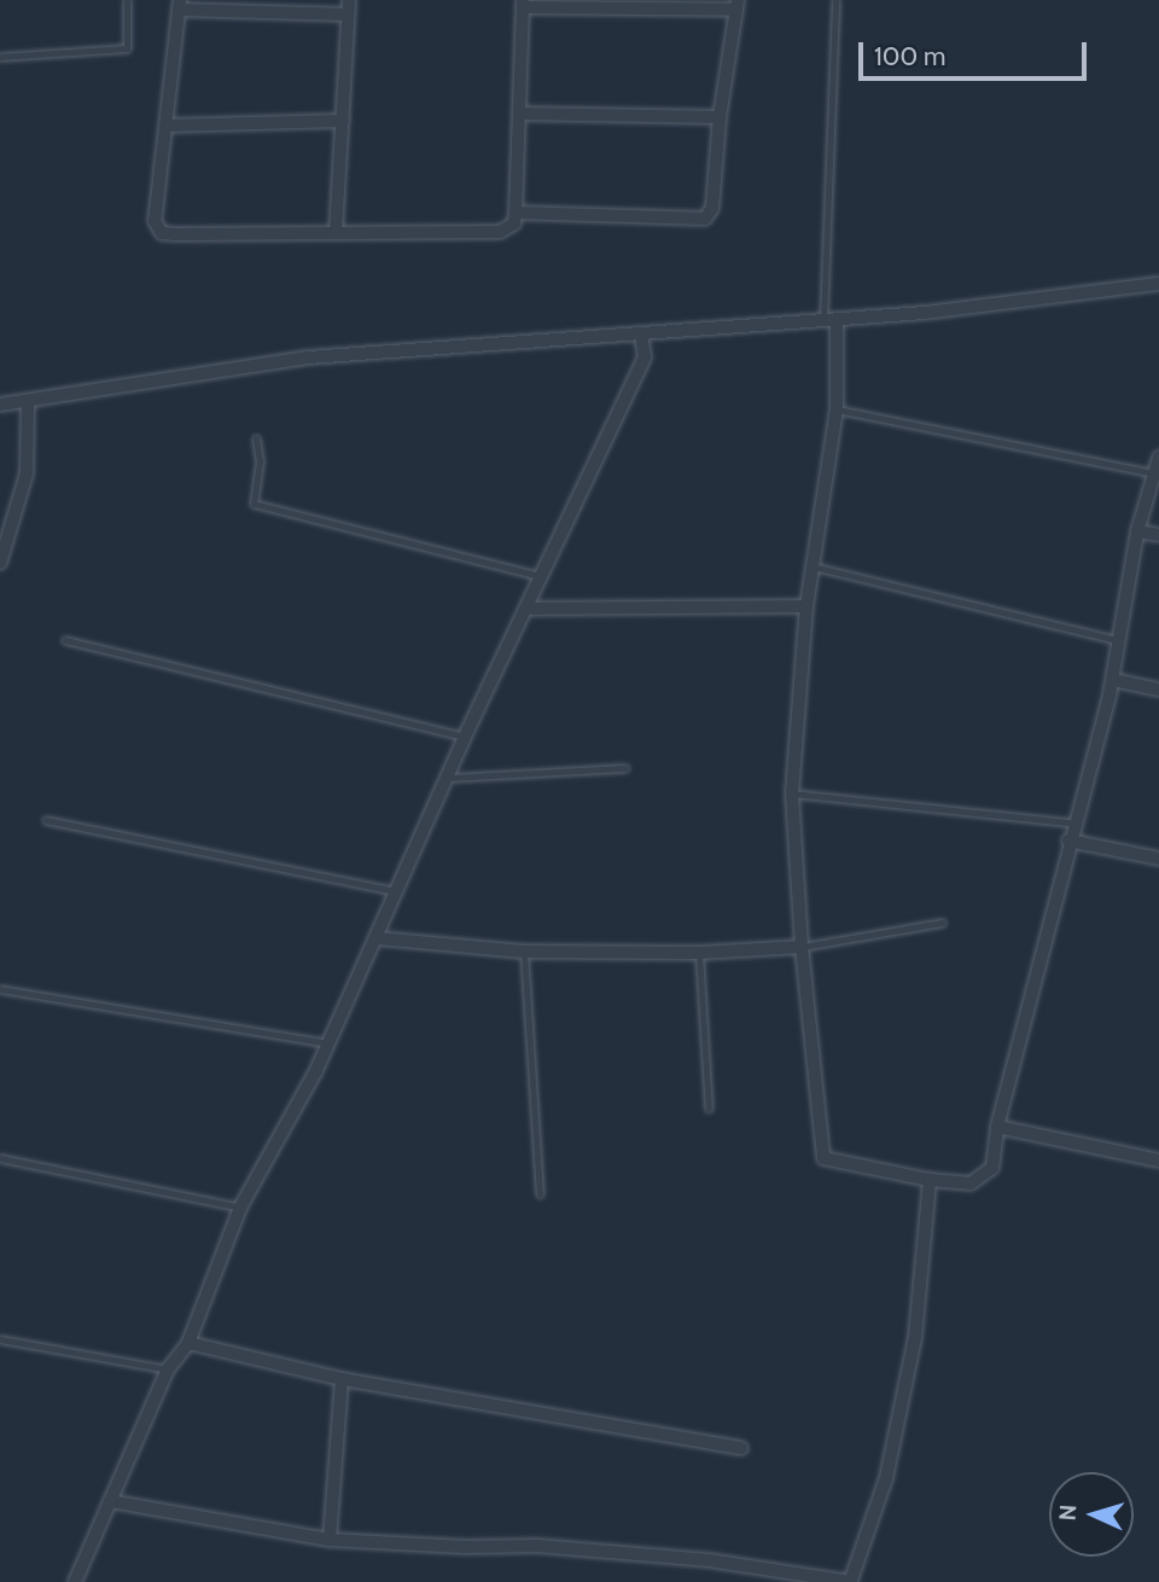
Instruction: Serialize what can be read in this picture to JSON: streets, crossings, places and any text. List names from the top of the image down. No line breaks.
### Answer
{"scale_bar":"100 m","north":"left"}
